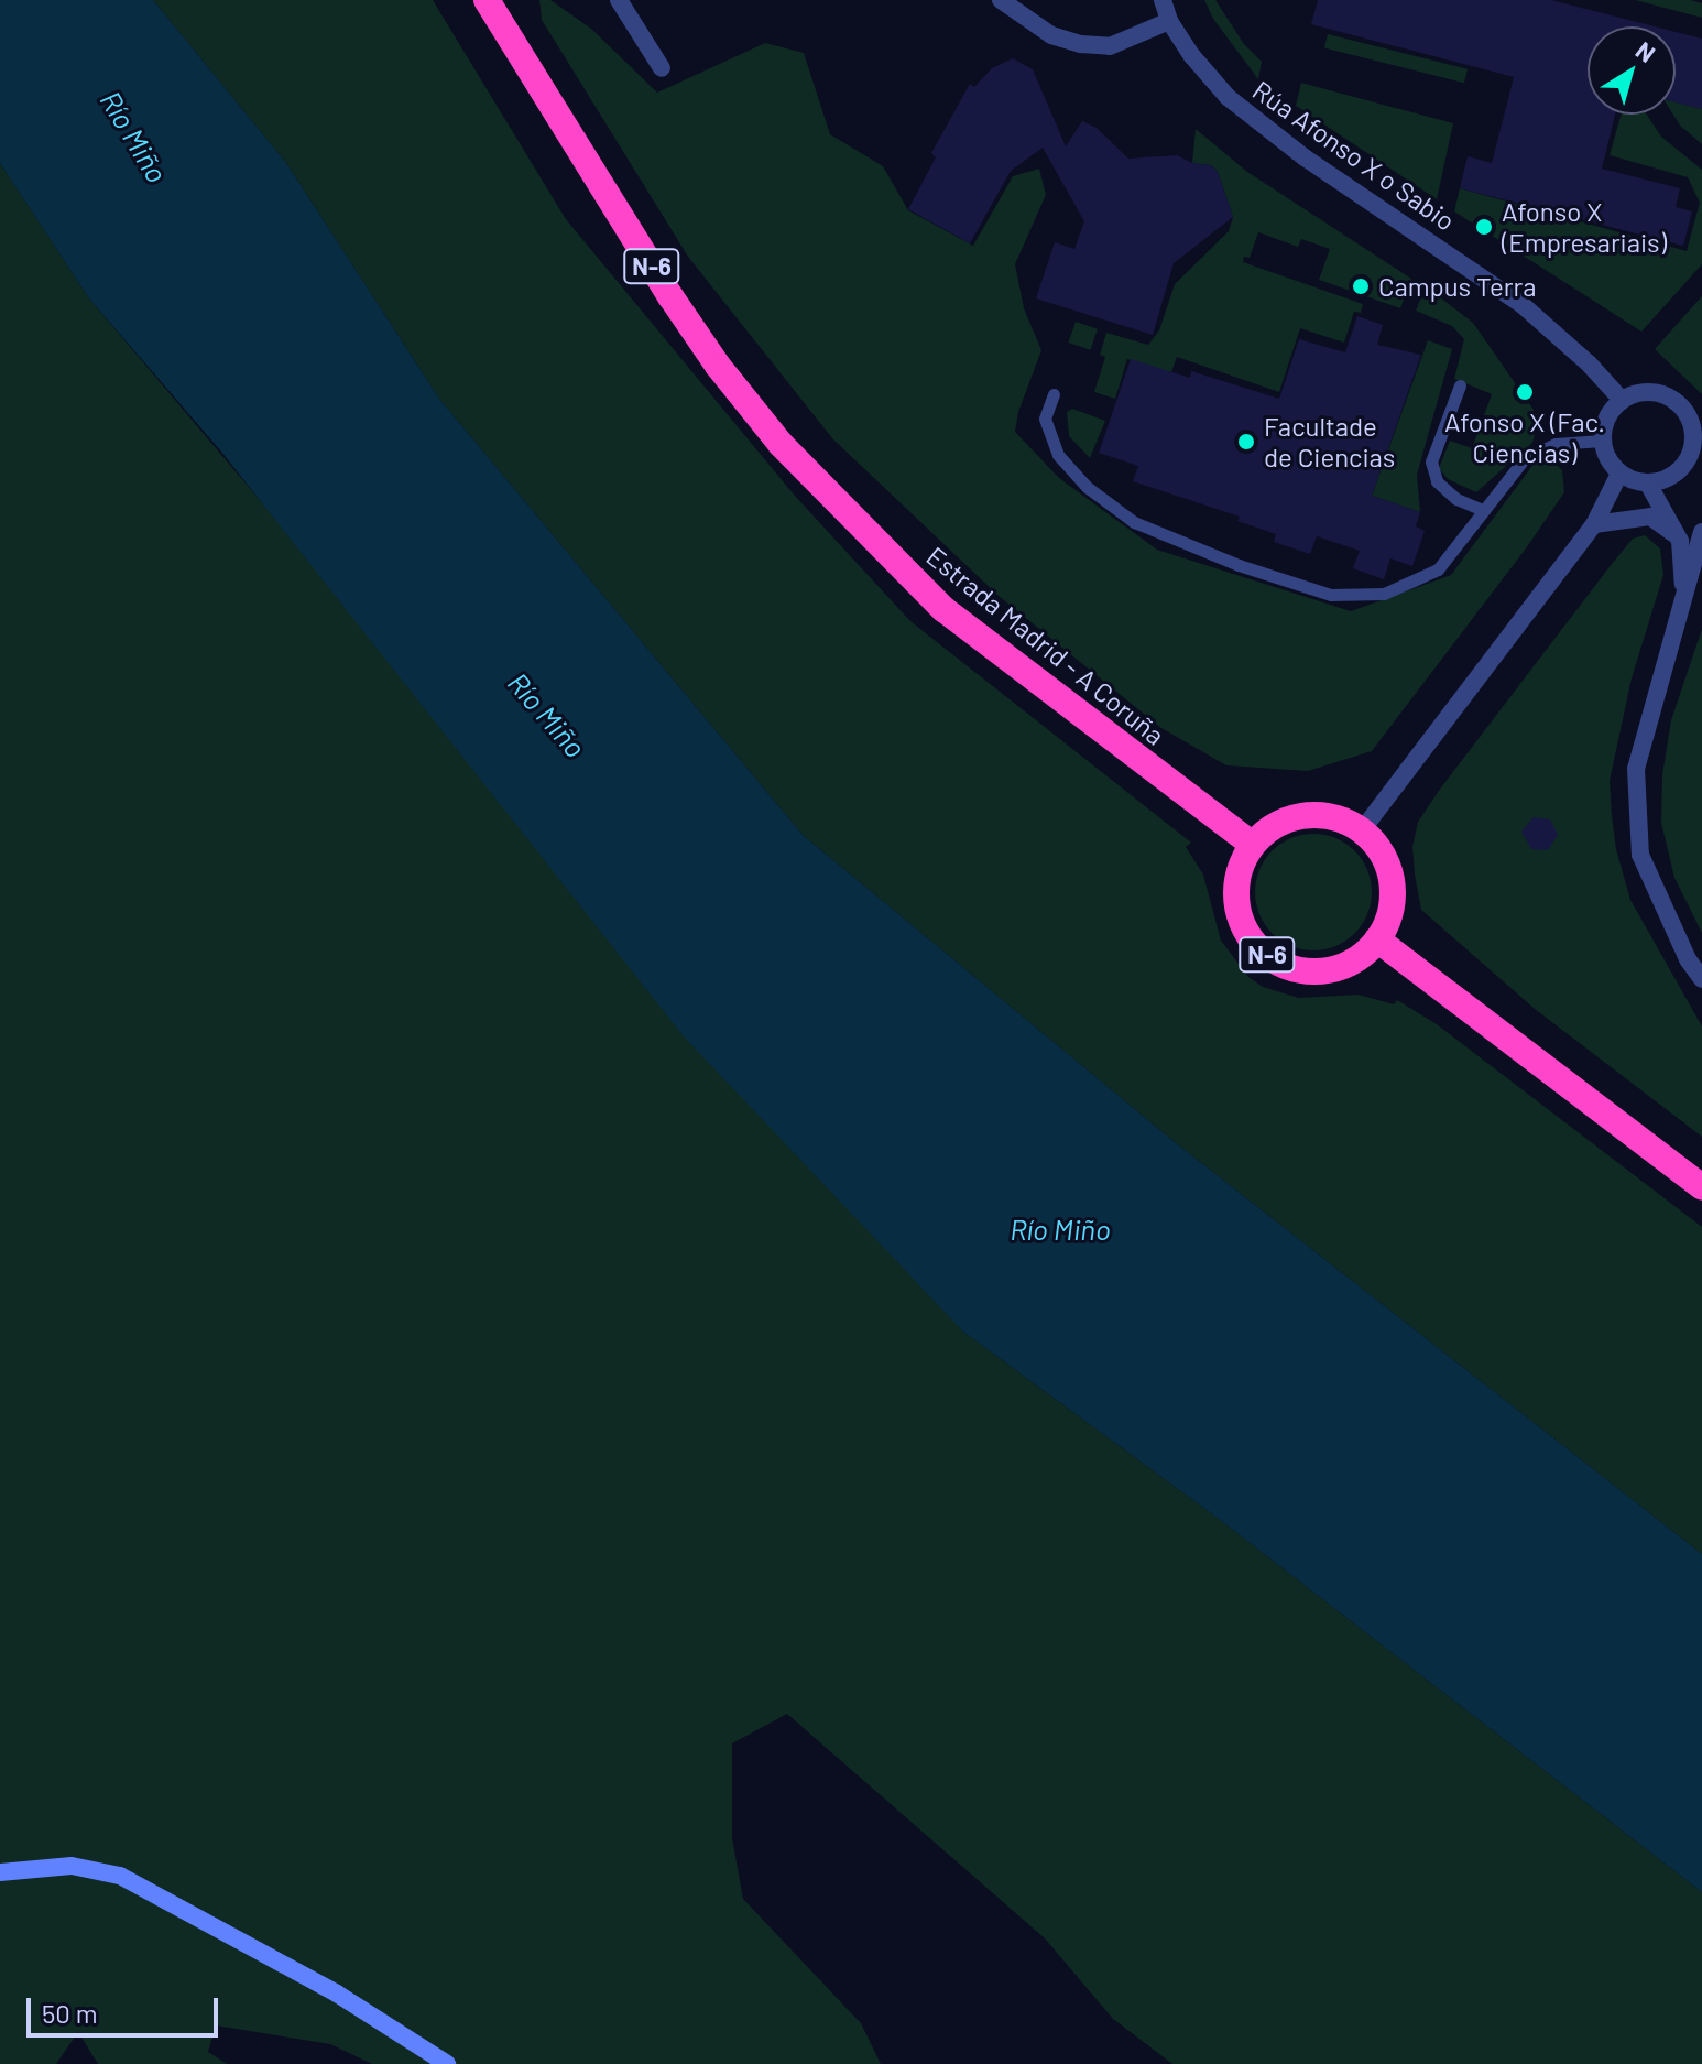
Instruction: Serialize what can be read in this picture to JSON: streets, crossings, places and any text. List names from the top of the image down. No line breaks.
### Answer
{"streets":{"highway":["N-6","Estrada Madrid - A Coruña"],"street":["Rúa Afonso X o Sabio"]},"crossings":[["N-6","Estrada Madrid - A Coruña"]],"water":["Río Miño"],"places":["Afonso X (Empresariais)","Campus Terra","Afonso X (Fac. Ciencias)","Facultade de Ciencias"],"scale_bar":"50 m","north":"top right"}
